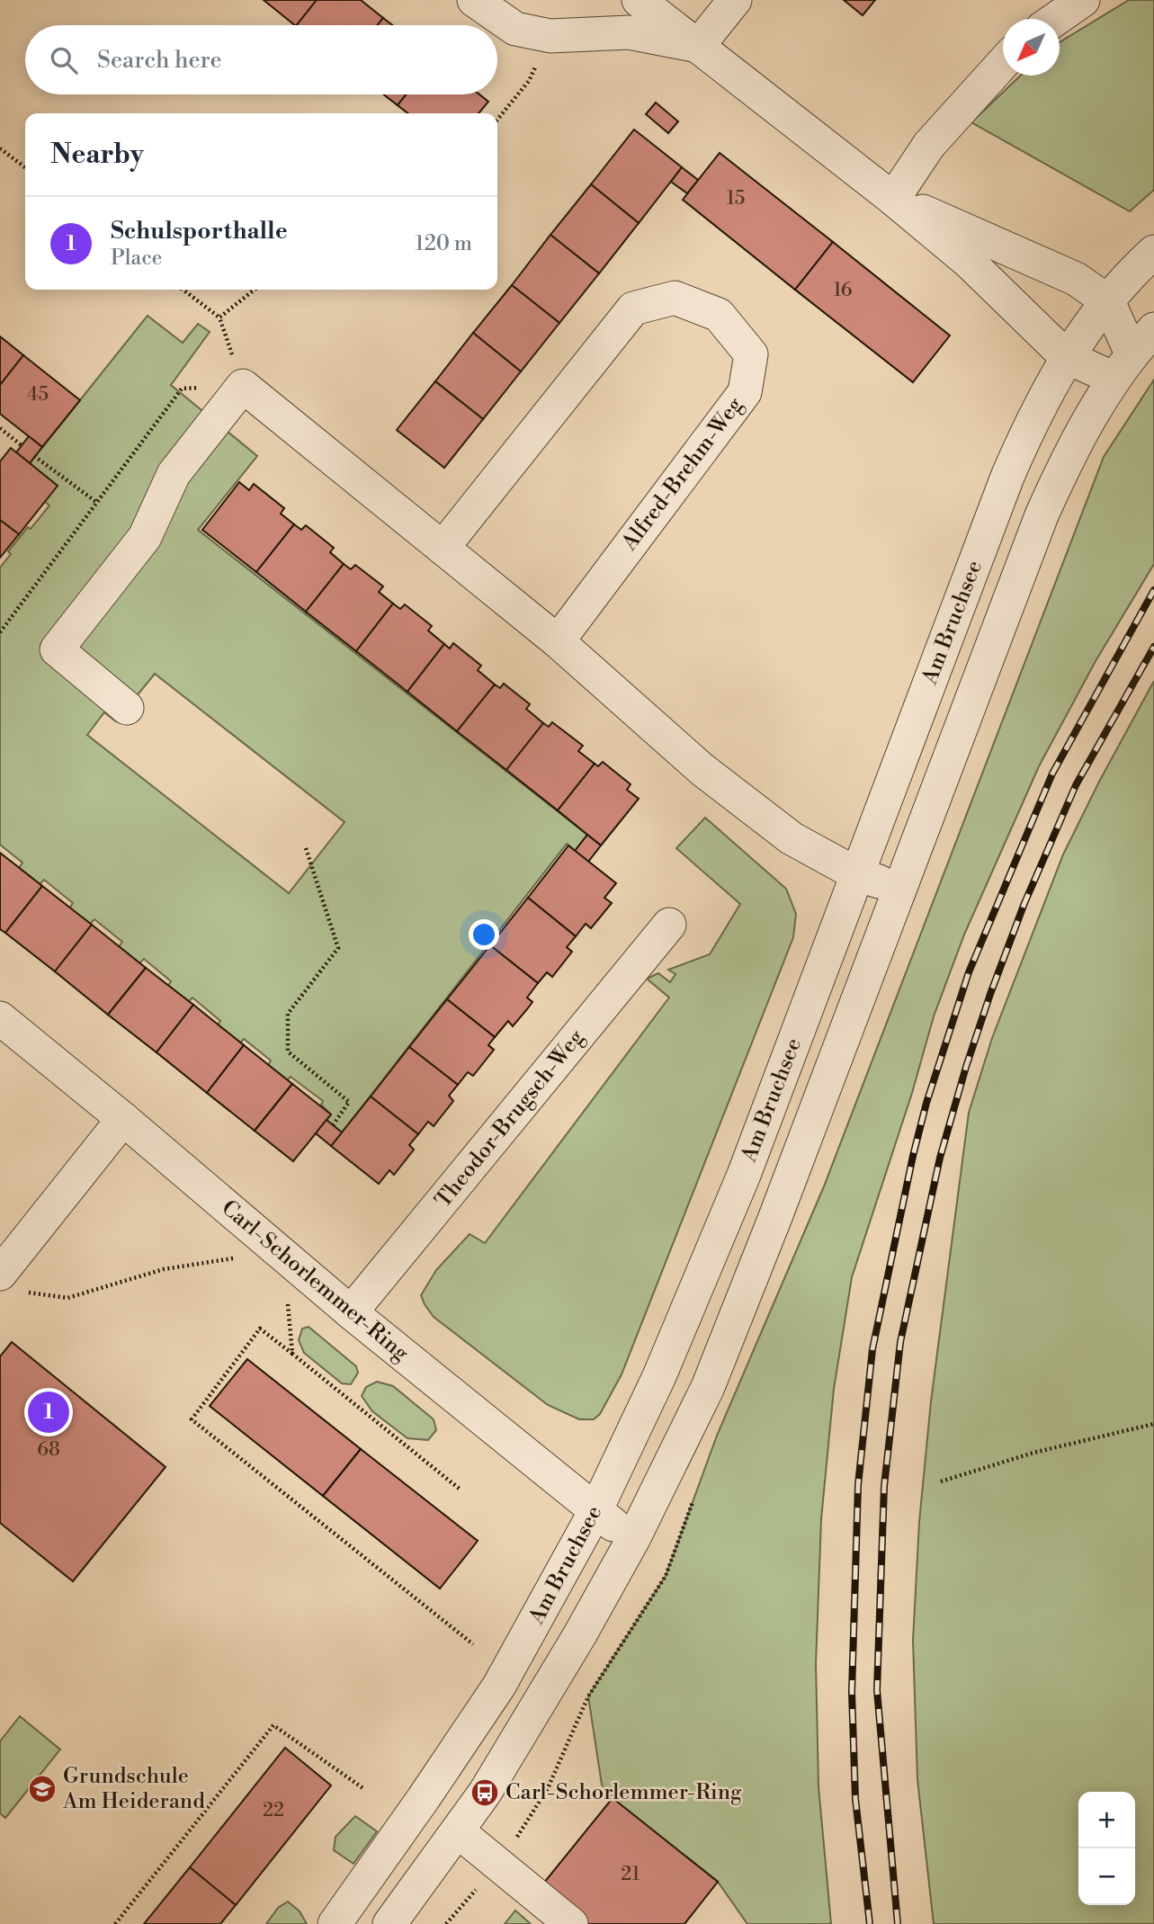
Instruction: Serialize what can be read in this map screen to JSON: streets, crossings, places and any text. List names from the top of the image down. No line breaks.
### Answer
{"streets":{"street":["Alfred-Brehm-Weg","Am Bruchsee","Theodor-Brugsch-Weg","Carl-Schorlemmer-Ring"]},"crossings":[["Am Bruchsee","Carl-Schorlemmer-Ring"],["Theodor-Brugsch-Weg","Carl-Schorlemmer-Ring"]],"places":{"school or university":["Grundschule Am Heiderand"],"bus stop":["Carl-Schorlemmer-Ring"]},"house_numbers":["15","16","45","68","22","21"],"north":"bottom left","page":{"search":"Search here","heading":"Nearby","list":[{"mark":"1","name":"Schulsporthalle","note":"Place","value":"120 m"}],"pins":"1","map_buttons":["+","−"]}}
